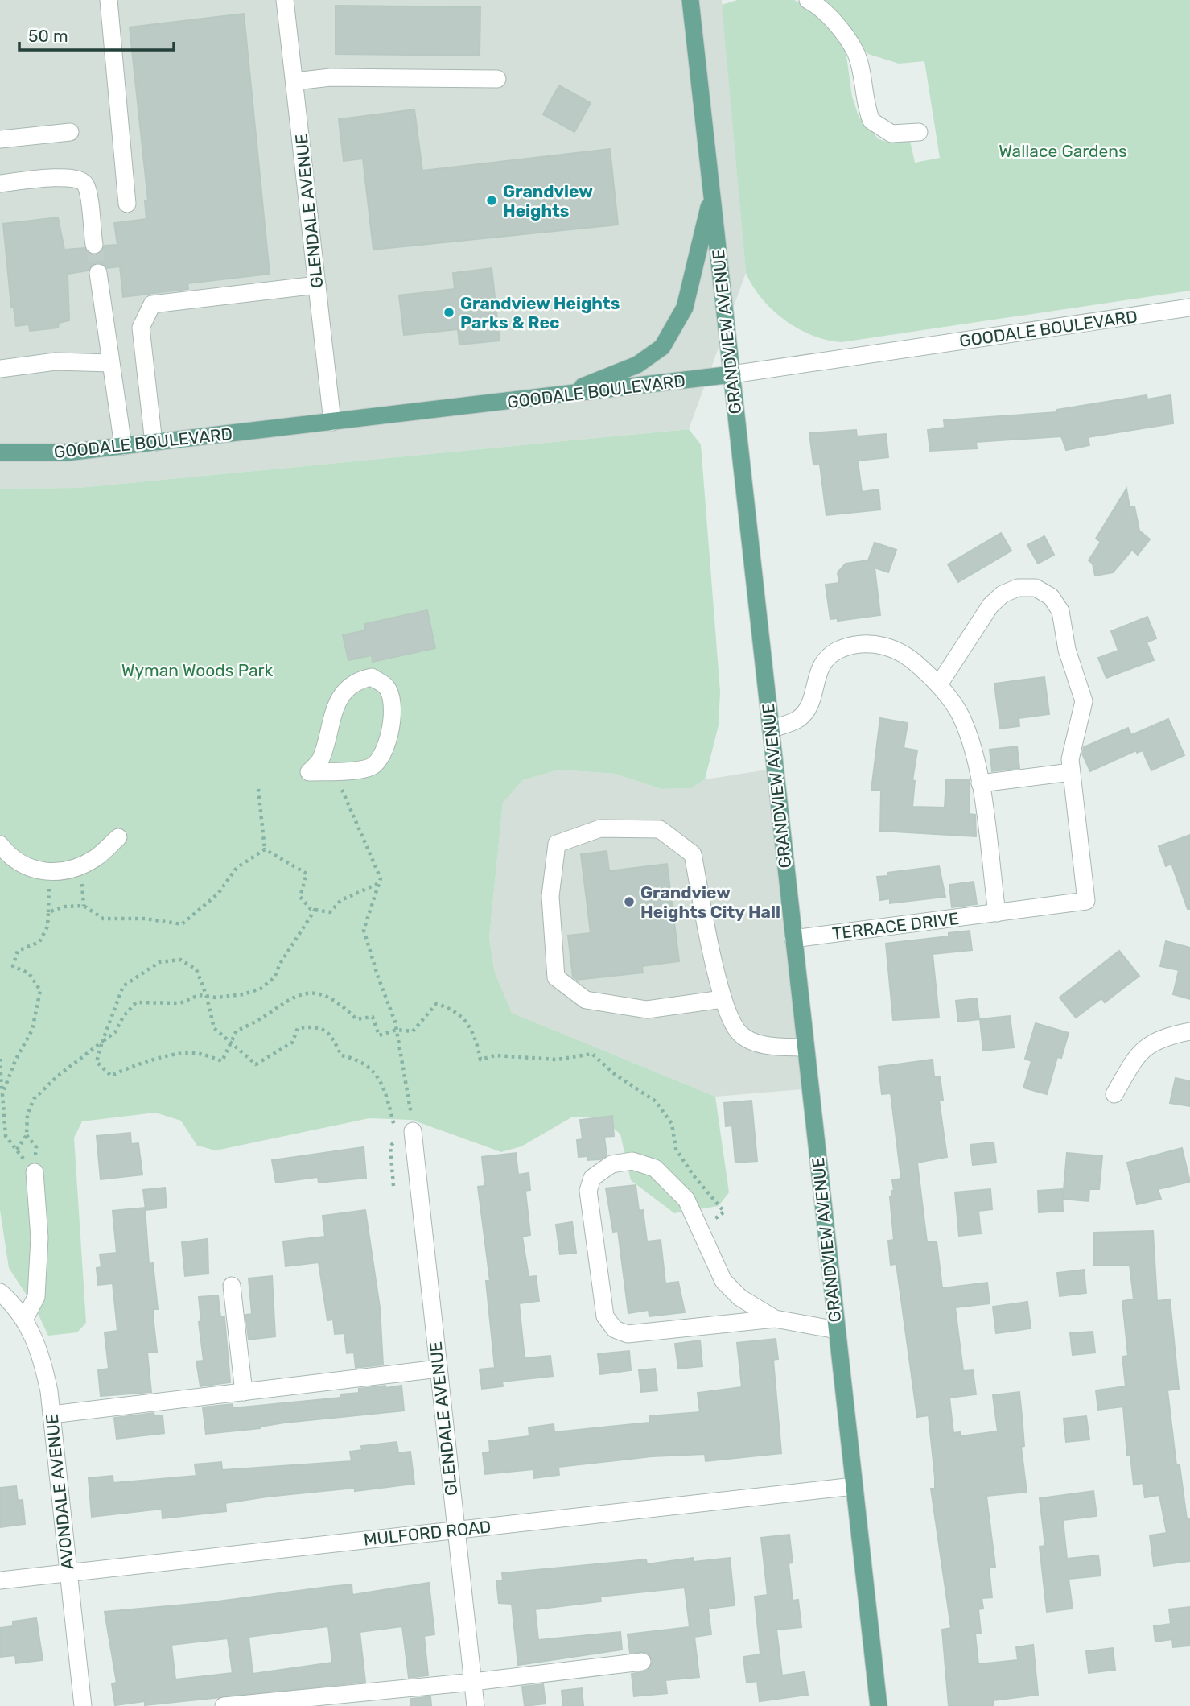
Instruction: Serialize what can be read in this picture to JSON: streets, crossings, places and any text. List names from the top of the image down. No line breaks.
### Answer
{"streets":{"main road":["GOODALE BOULEVARD","GRANDVIEW AVENUE"],"street":["GLENDALE AVENUE","TERRACE DRIVE","AVONDALE AVENUE","MULFORD ROAD"]},"crossings":[["GLENDALE AVENUE","GOODALE BOULEVARD"],["GLENDALE AVENUE","MULFORD ROAD"],["GOODALE BOULEVARD","GRANDVIEW AVENUE"],["GRANDVIEW AVENUE","TERRACE DRIVE"],["GRANDVIEW AVENUE","MULFORD ROAD"],["AVONDALE AVENUE","MULFORD ROAD"]],"parks":["Wallace Gardens","Wyman Woods Park"],"places":["Grandview Heights","Grandview Heights Parks & Rec","Grandview Heights City Hall"],"scale_bar":"50 m"}
